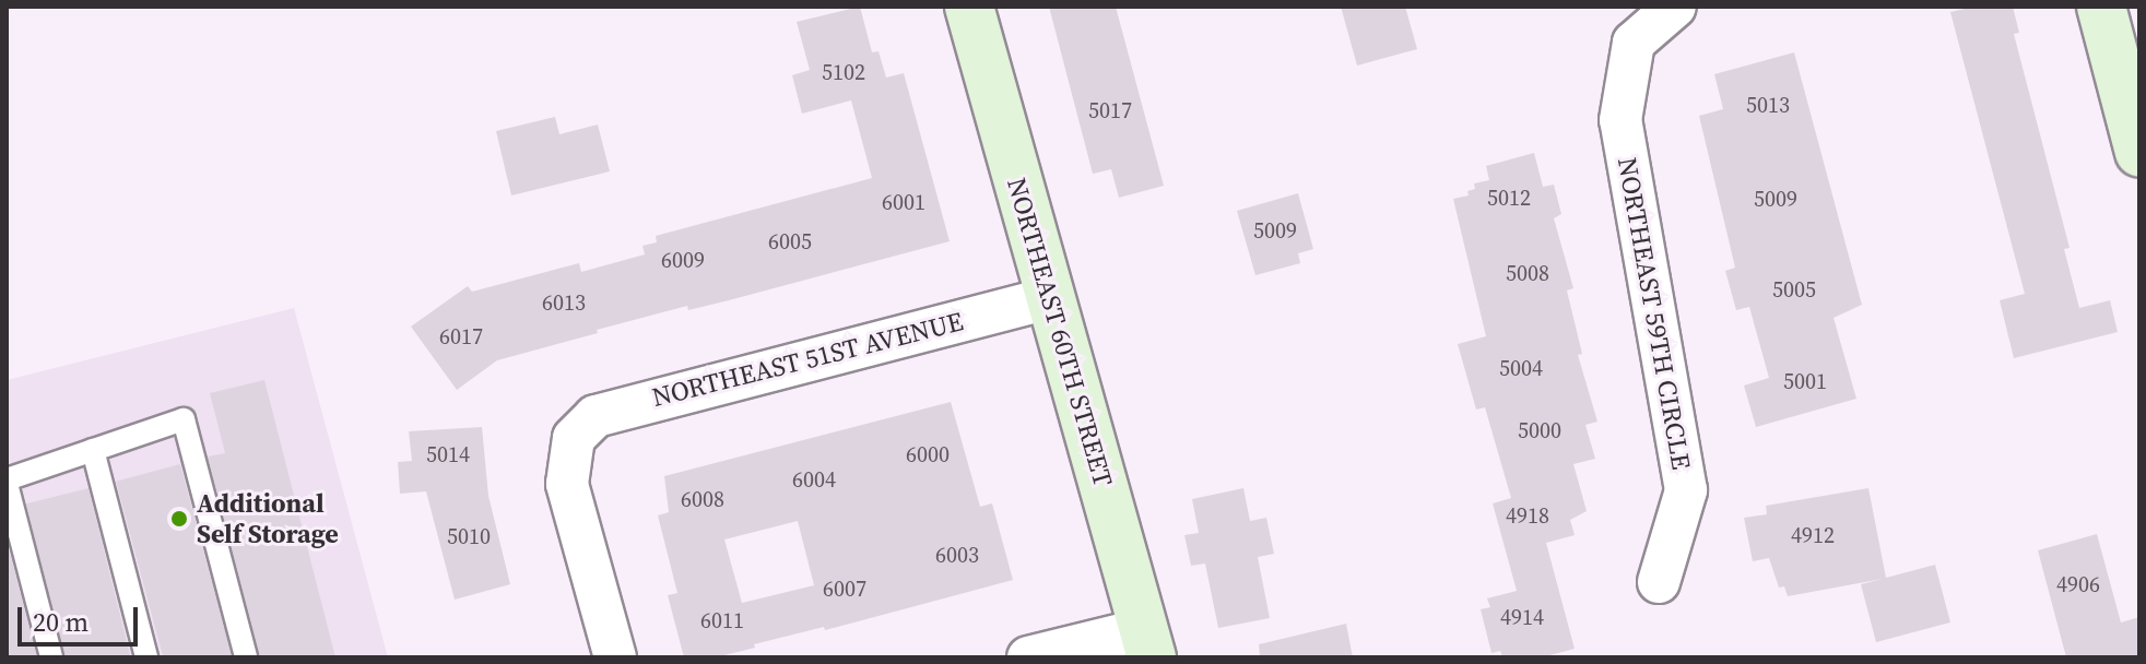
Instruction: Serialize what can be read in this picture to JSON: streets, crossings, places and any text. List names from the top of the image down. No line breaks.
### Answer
{"streets":{"street":["NORTHEAST 59TH CIRCLE","NORTHEAST 60TH STREET","NORTHEAST 51ST AVENUE"]},"crossings":[["NORTHEAST 60TH STREET","NORTHEAST 51ST AVENUE"]],"places":["Additional Self Storage"],"house_numbers":["5102","5013","5017","5012","5009","6001","5009","6005","6009","5008","5005","6013","6017","5004","5001","5000","5014","6000","6004","6008","4918","4912","5010","6003","4906","6007","4914","6011"],"scale_bar":"20 m"}
